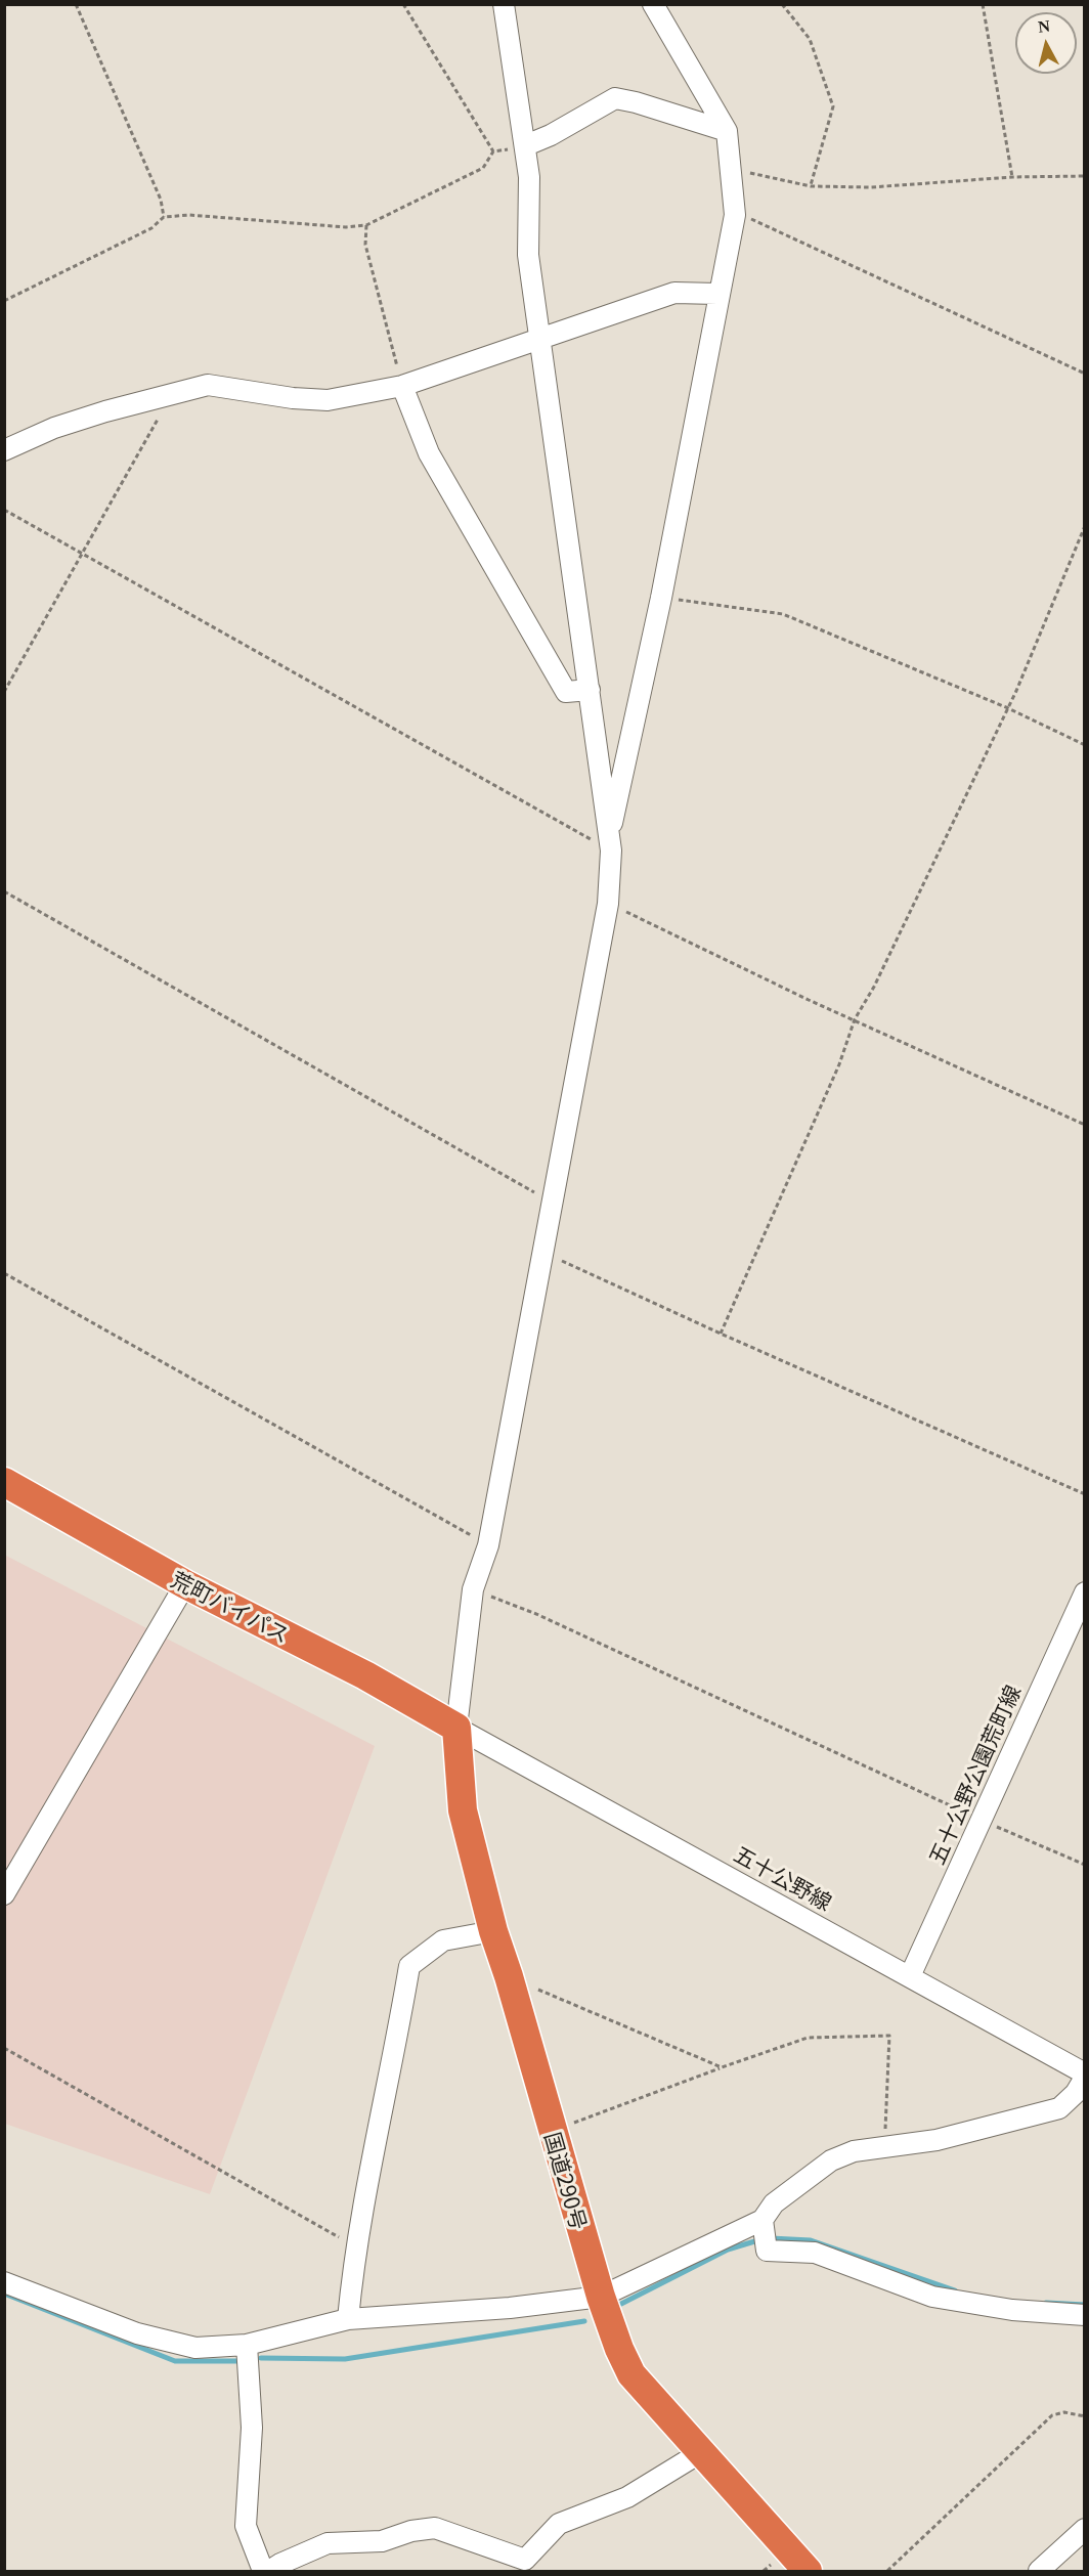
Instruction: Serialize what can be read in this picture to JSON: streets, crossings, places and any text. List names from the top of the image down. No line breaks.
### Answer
{"streets":{"highway":["荒町バイパス","国道290号"],"street":["五十公野公園荒町線","五十公野線"]},"crossings":[["荒町バイパス","五十公野線"],["荒町バイパス","国道290号"],["五十公野公園荒町線","五十公野線"],["五十公野線","国道290号"]],"north":"top"}
